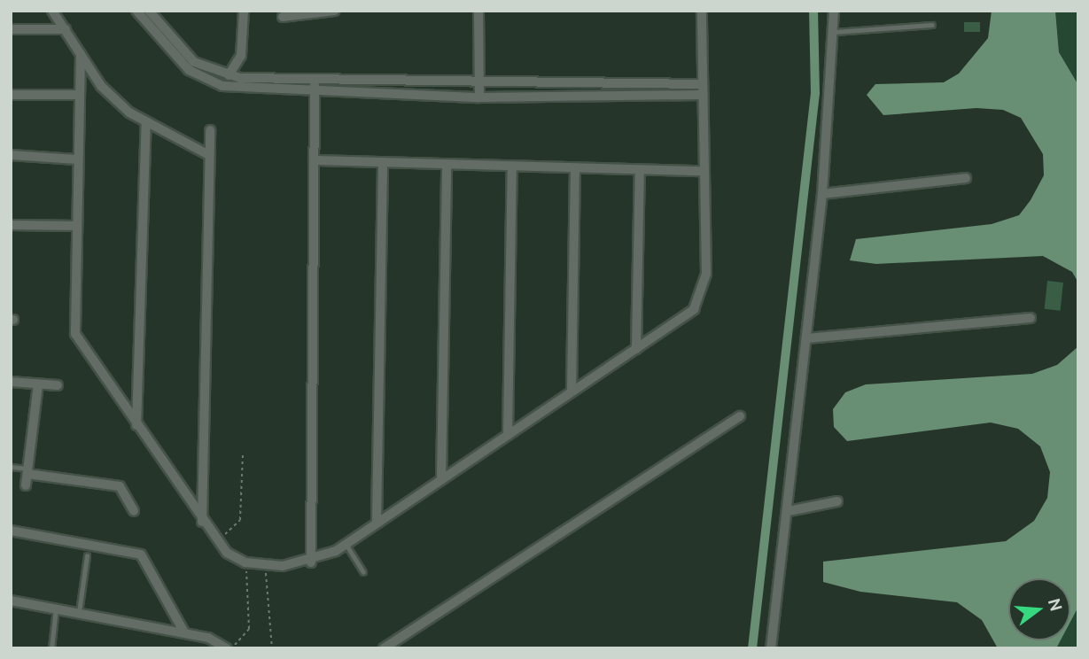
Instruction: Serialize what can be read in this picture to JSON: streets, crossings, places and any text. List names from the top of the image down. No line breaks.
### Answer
{"north":"right"}
